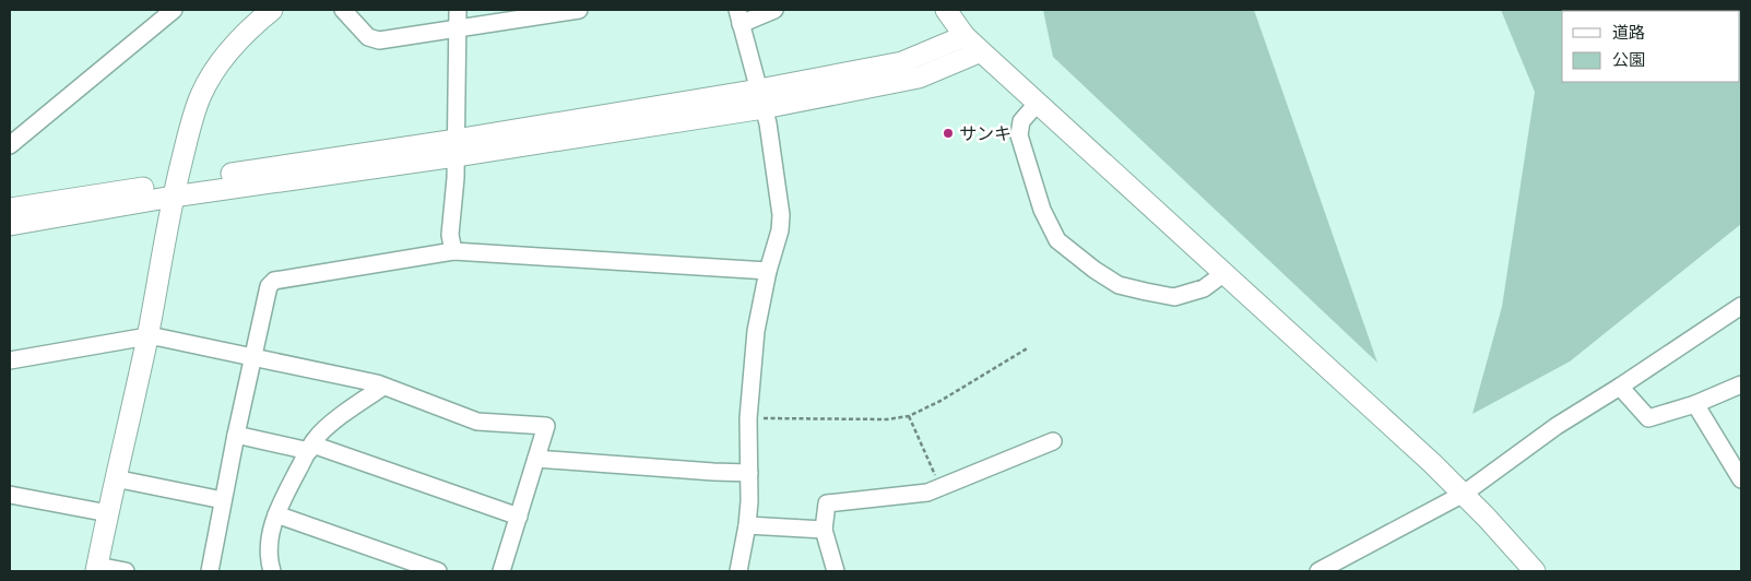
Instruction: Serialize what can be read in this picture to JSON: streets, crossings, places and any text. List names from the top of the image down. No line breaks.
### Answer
{"places":["サンキ"],"legend":["道路","公園"]}
